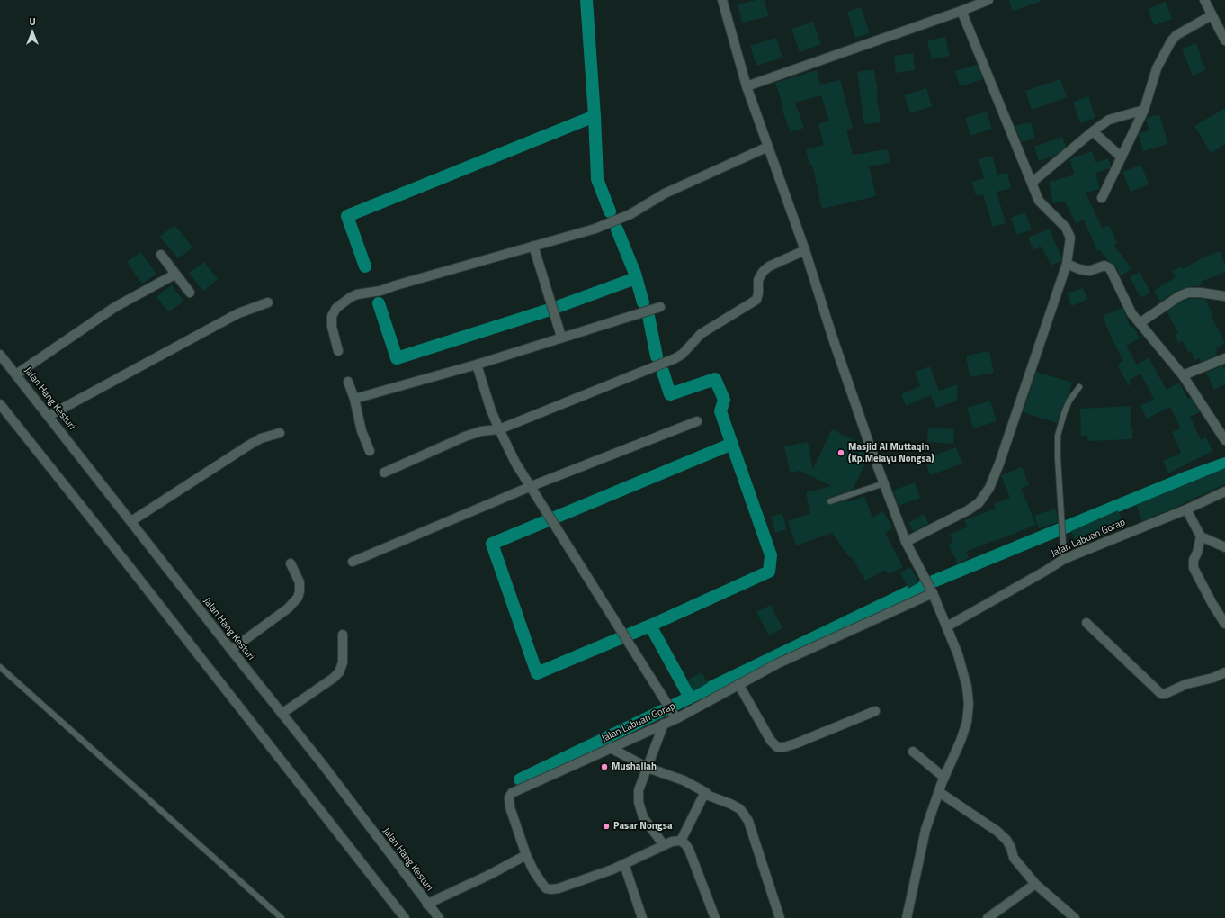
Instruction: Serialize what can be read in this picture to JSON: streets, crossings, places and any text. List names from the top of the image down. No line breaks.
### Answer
{"streets":{"street":["Jalan Hang Kesturi","Jalan Labuan Gorap"]},"places":["Masjid Al Muttaqin (Kp.Melayu Nongsa)","Mushallah","Pasar Nongsa"],"north":"top"}
